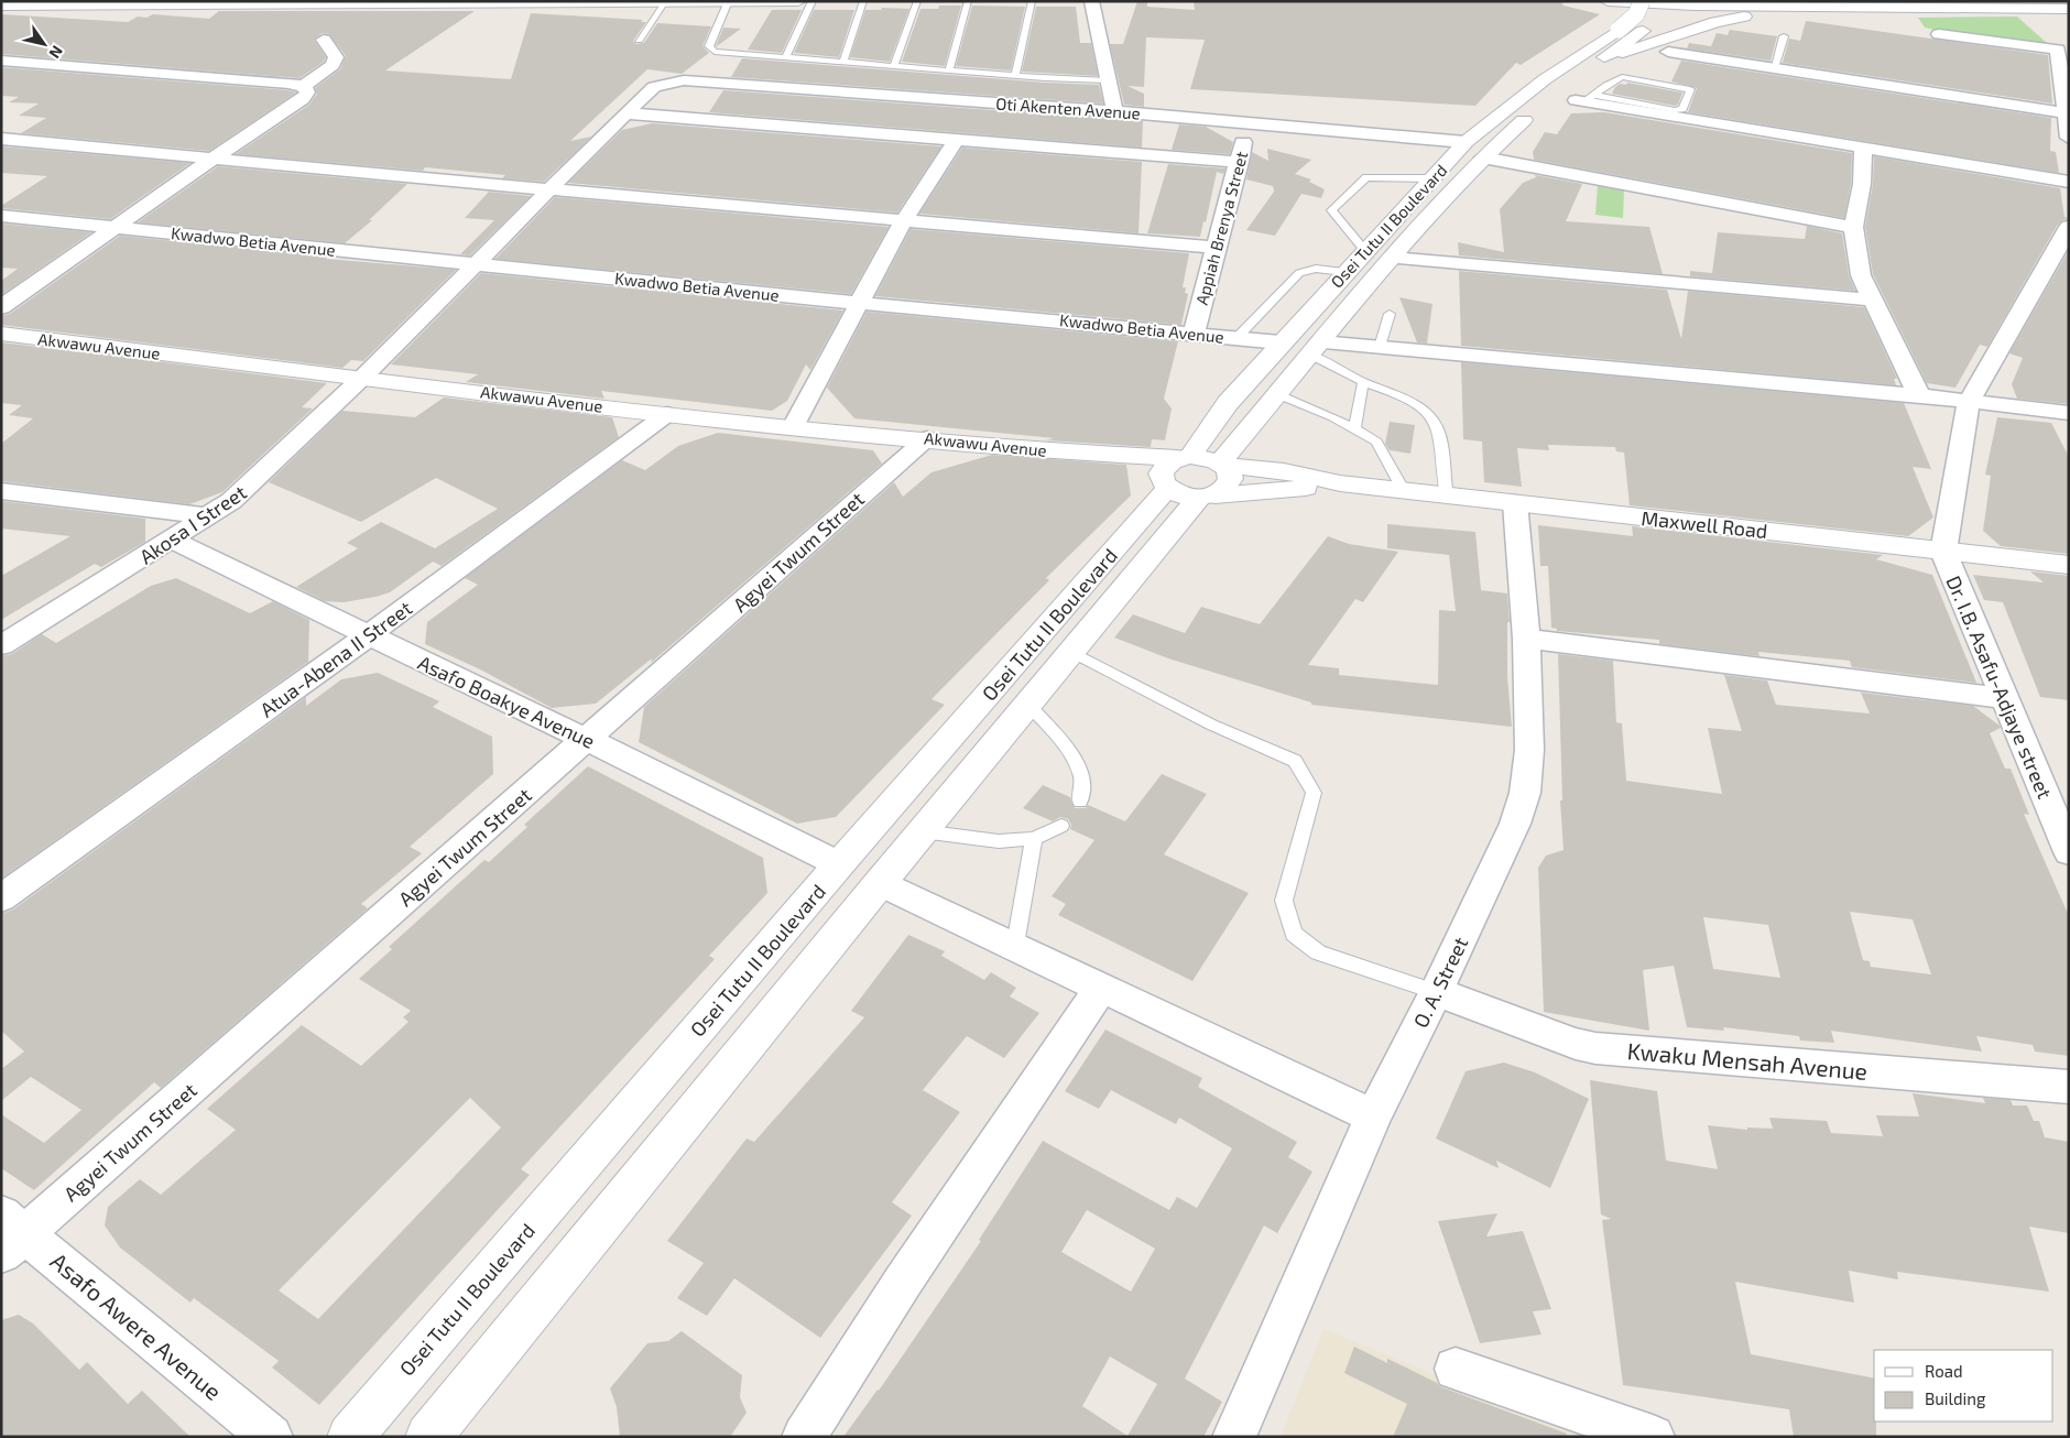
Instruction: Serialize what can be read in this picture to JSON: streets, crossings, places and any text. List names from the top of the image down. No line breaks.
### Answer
{"streets":{"main road":["Osei Tutu II Boulevard","Akwawu Avenue","Maxwell Road"],"street":["Oti Akenten Avenue","Appiah Brenya Street","Kwadwo Betia Avenue","Akosa I Street","Agyei Twum Street","Atua-Abena II Street","Dr. I.B. Asafu-Adjaye street","Asafo Boakye Avenue","O. A. Street","Kwaku Mensah Avenue","Asafo Awere Avenue"]},"crossings":[["Oti Akenten Avenue","Osei Tutu II Boulevard"],["Oti Akenten Avenue","Appiah Brenya Street"],["Oti Akenten Avenue","Akosa I Street"],["Osei Tutu II Boulevard","Kwadwo Betia Avenue"],["Osei Tutu II Boulevard","Akwawu Avenue"],["Osei Tutu II Boulevard","Maxwell Road"],["Osei Tutu II Boulevard","Asafo Boakye Avenue"],["Appiah Brenya Street","Kwadwo Betia Avenue"],["Kwadwo Betia Avenue","Akosa I Street"],["Akwawu Avenue","Akosa I Street"],["Akwawu Avenue","Maxwell Road"],["Akwawu Avenue","Agyei Twum Street"],["Akwawu Avenue","Atua-Abena II Street"],["Akosa I Street","Asafo Boakye Avenue"],["Maxwell Road","Dr. I.B. Asafu-Adjaye street"],["Maxwell Road","O. A. Street"],["Agyei Twum Street","Asafo Boakye Avenue"],["Agyei Twum Street","Asafo Awere Avenue"],["Atua-Abena II Street","Asafo Boakye Avenue"],["O. A. Street","Kwaku Mensah Avenue"]],"legend":["Road","Building"],"north":"bottom right"}
